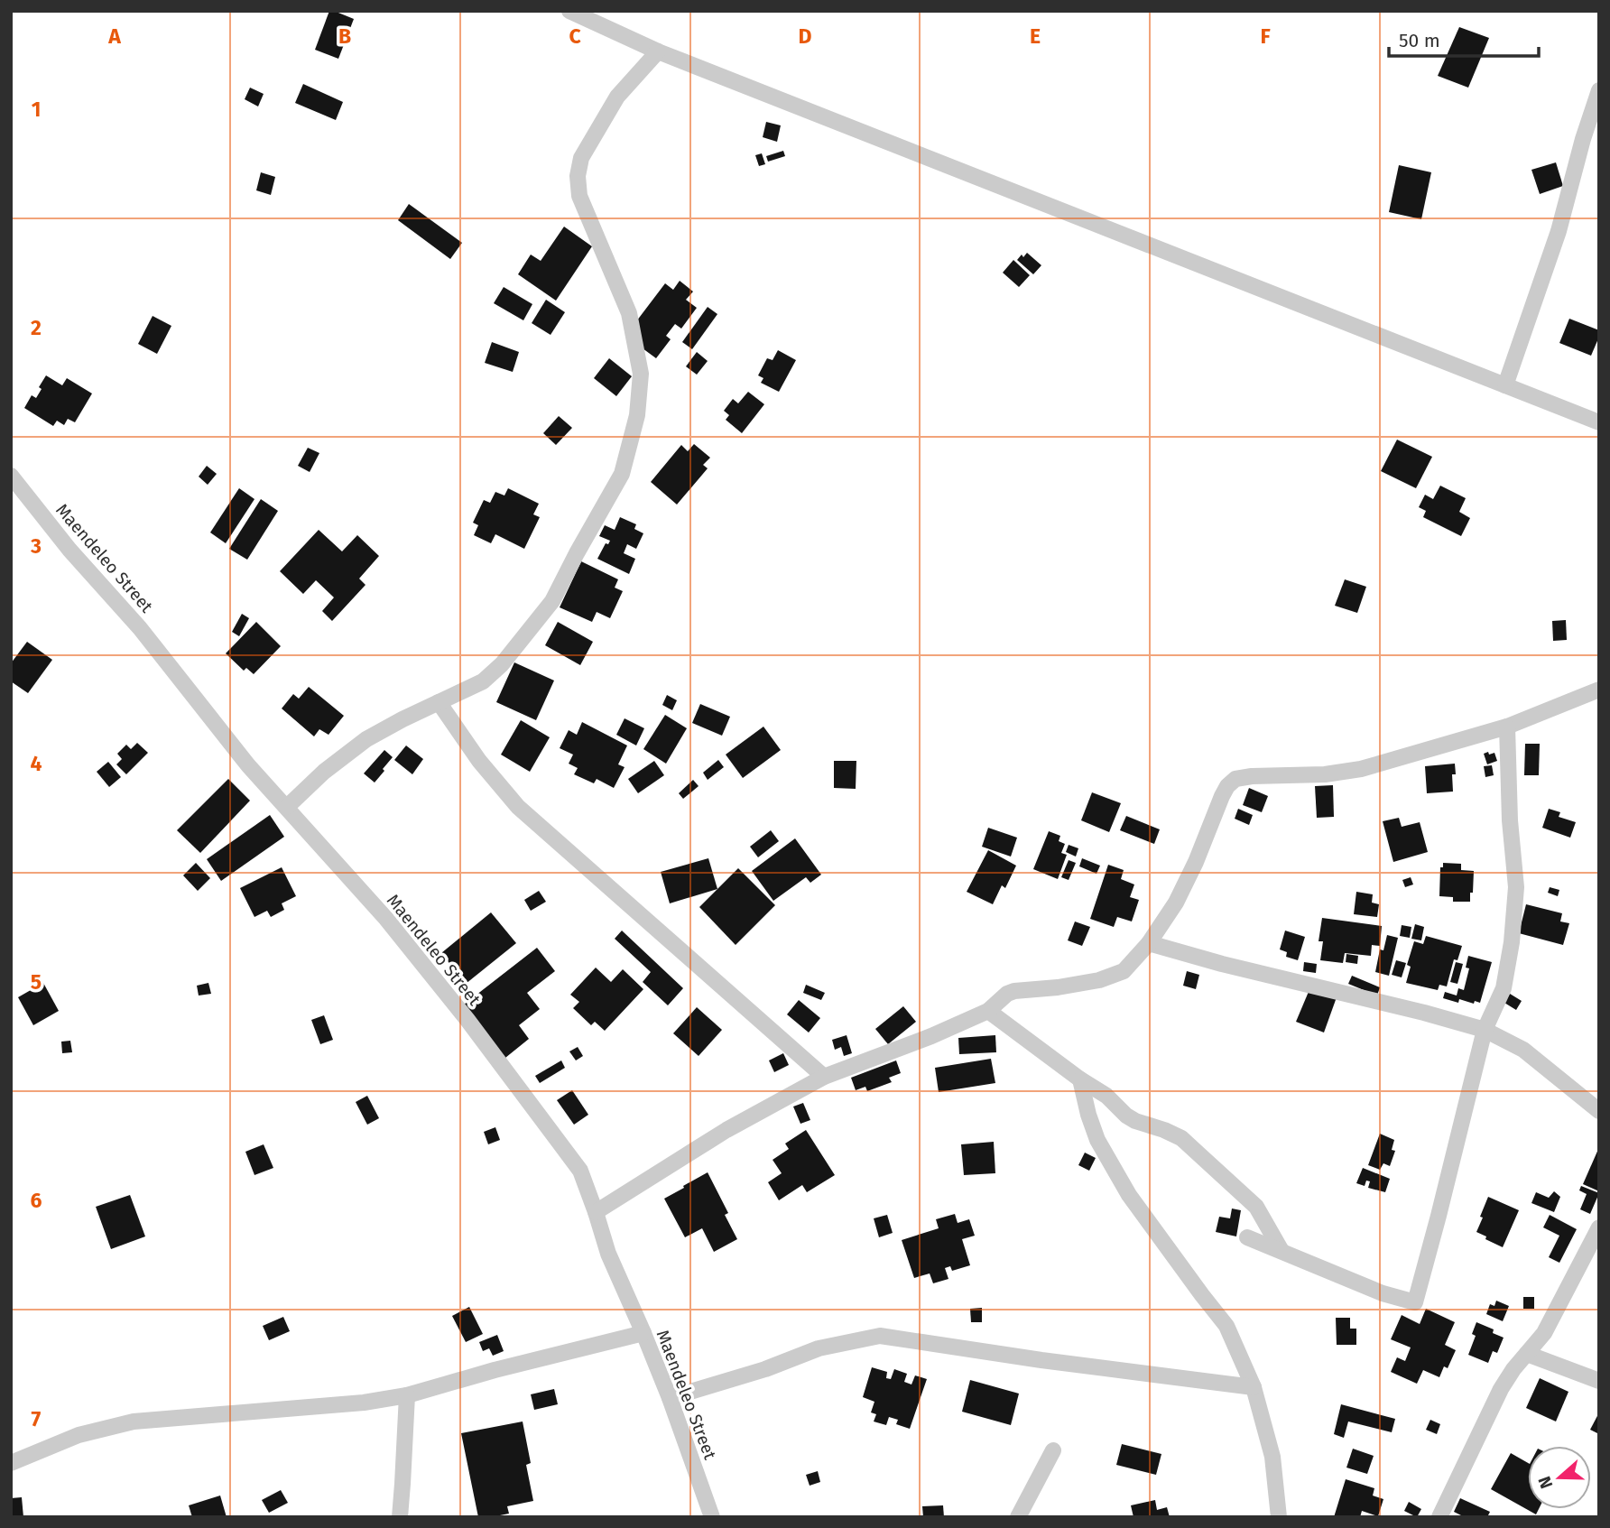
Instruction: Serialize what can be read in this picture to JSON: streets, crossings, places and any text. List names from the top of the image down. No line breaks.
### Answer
{"streets":{"street":["Maendeleo Street"]},"scale_bar":"50 m","north":"left","grid":{"columns":["A","B","C","D","E","F"],"rows":["1","2","3","4","5","6","7"]}}
